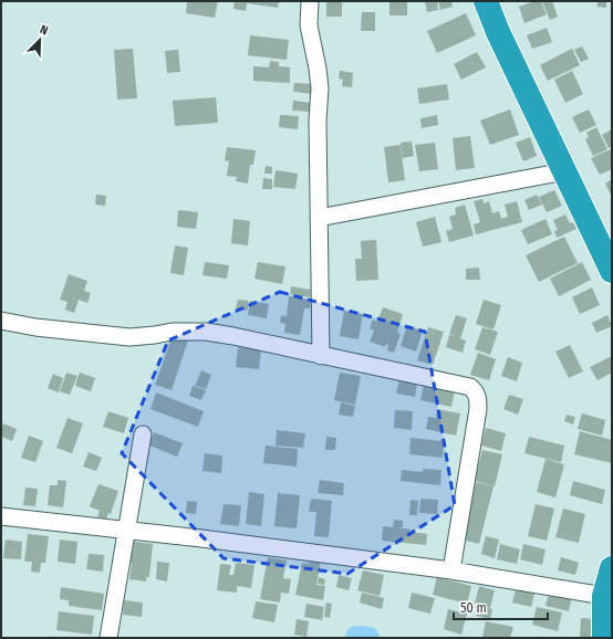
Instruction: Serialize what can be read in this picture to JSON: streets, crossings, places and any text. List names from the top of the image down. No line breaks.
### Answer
{"scale_bar":"50 m","north":"top right"}
